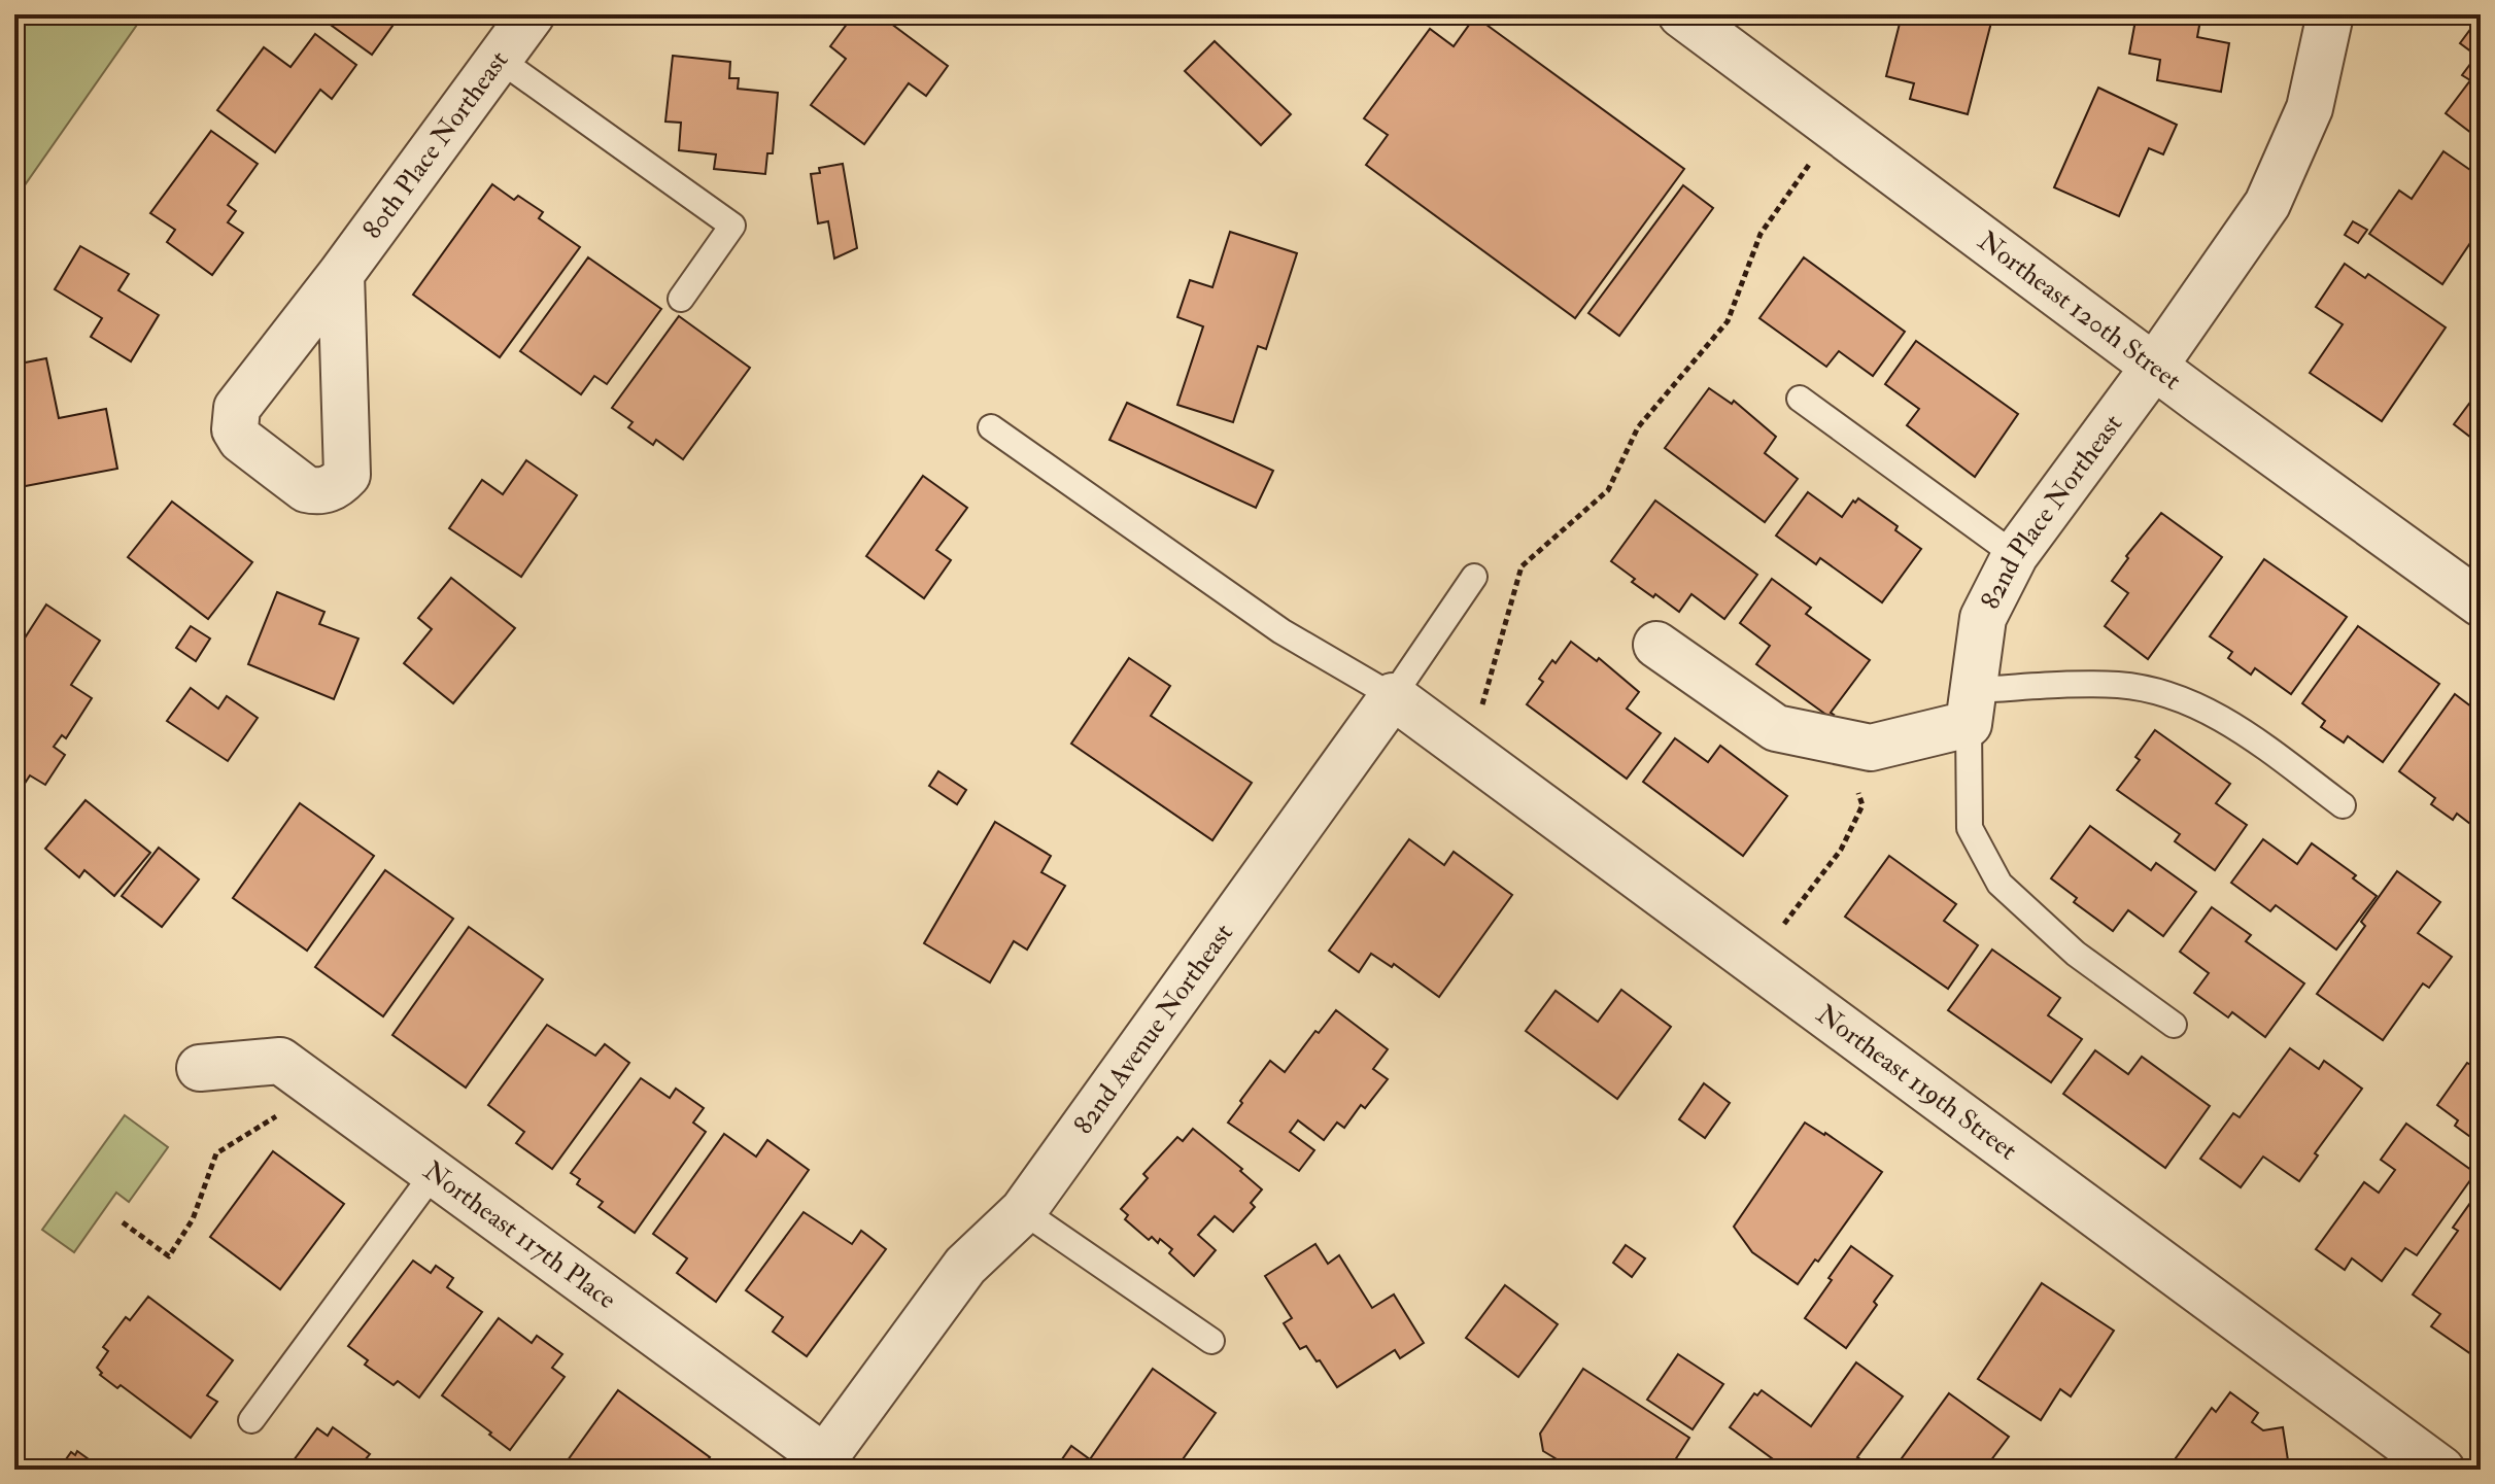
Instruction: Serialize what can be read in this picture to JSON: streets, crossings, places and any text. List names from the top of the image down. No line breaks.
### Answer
{"streets":{"street":["80th Place Northeast","Northeast 120th Street","82nd Place Northeast","82nd Avenue Northeast","Northeast 119th Street","Northeast 117th Place"]},"crossings":[["Northeast 120th Street","82nd Place Northeast"],["82nd Avenue Northeast","Northeast 119th Street"],["82nd Avenue Northeast","Northeast 117th Place"]]}
